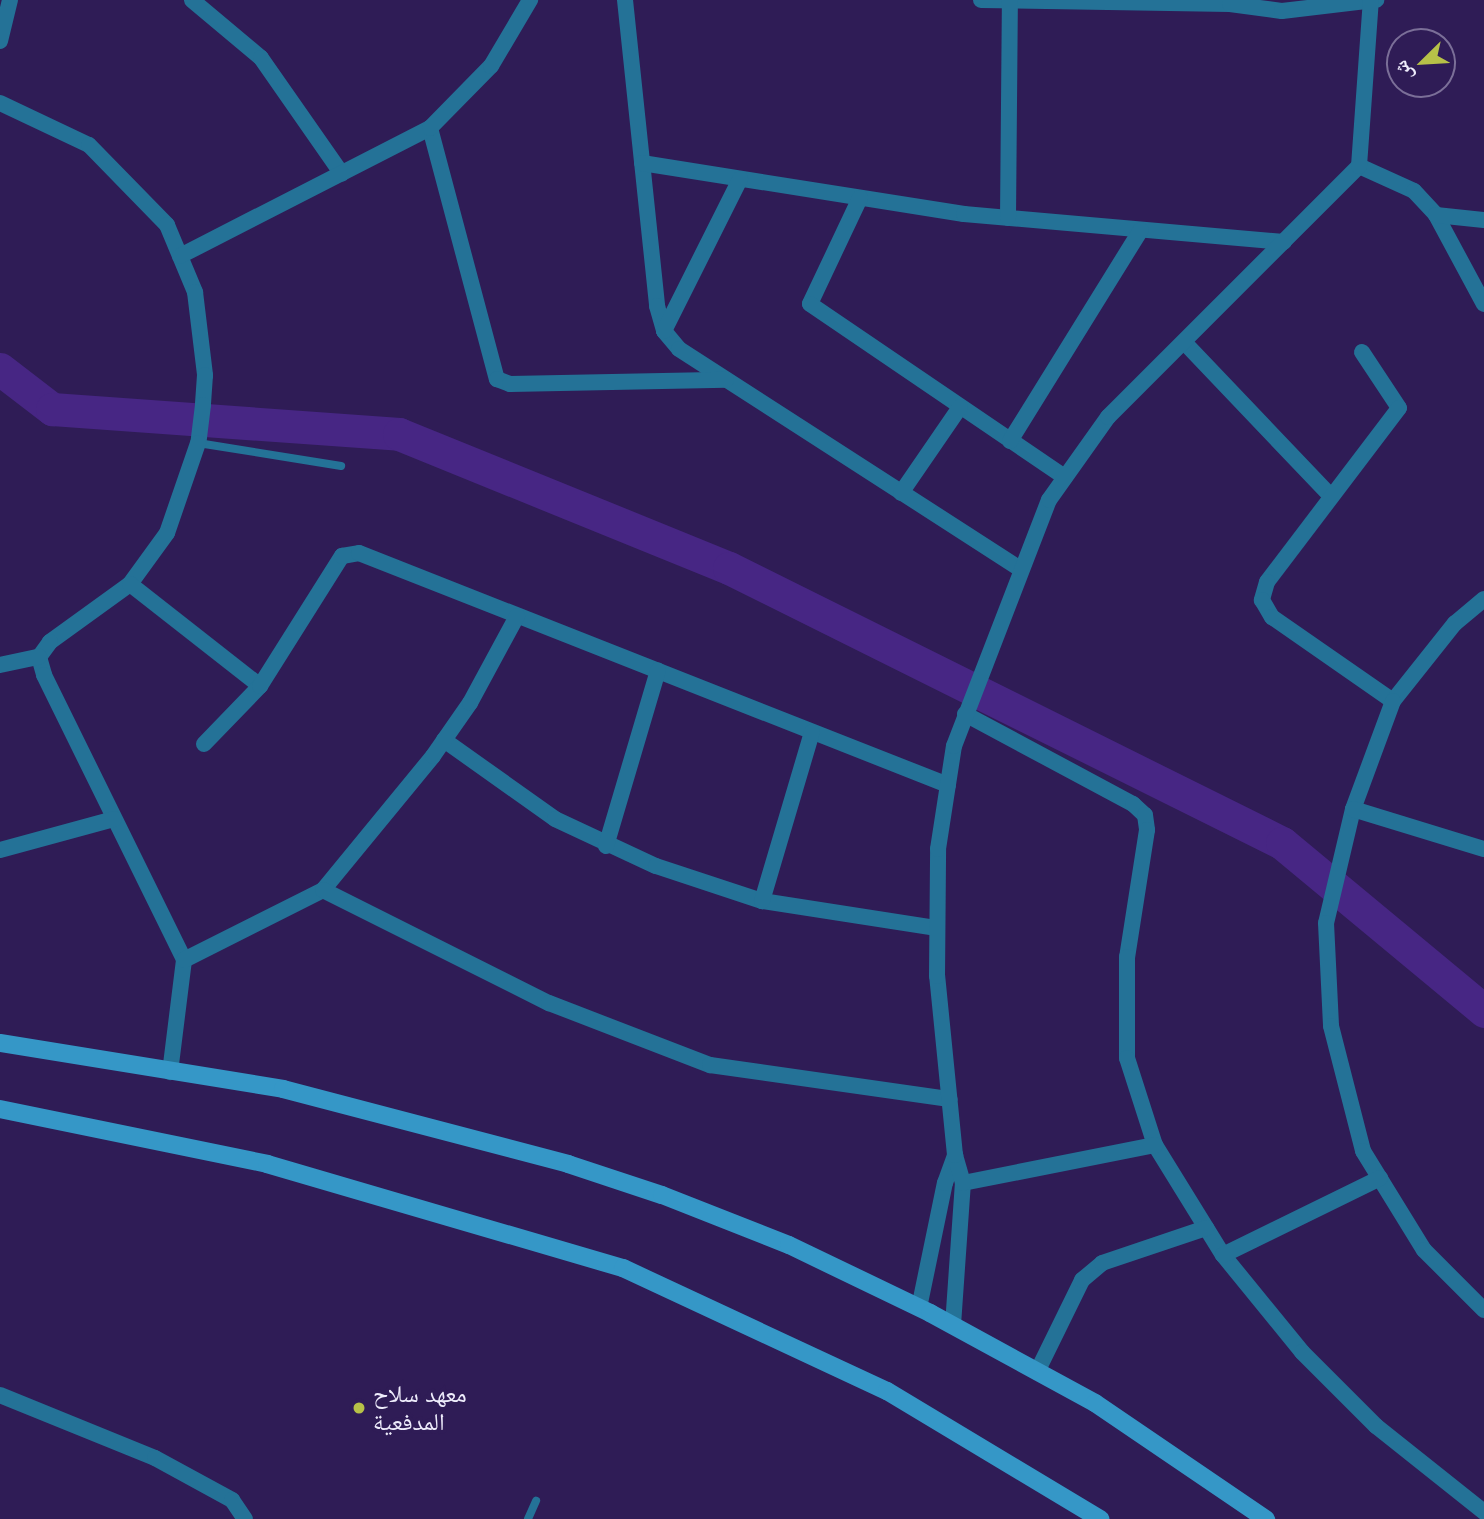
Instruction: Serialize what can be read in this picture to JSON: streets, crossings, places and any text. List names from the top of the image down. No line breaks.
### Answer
{"places":["معهد سلاح المدفعية"],"north":"bottom left"}
